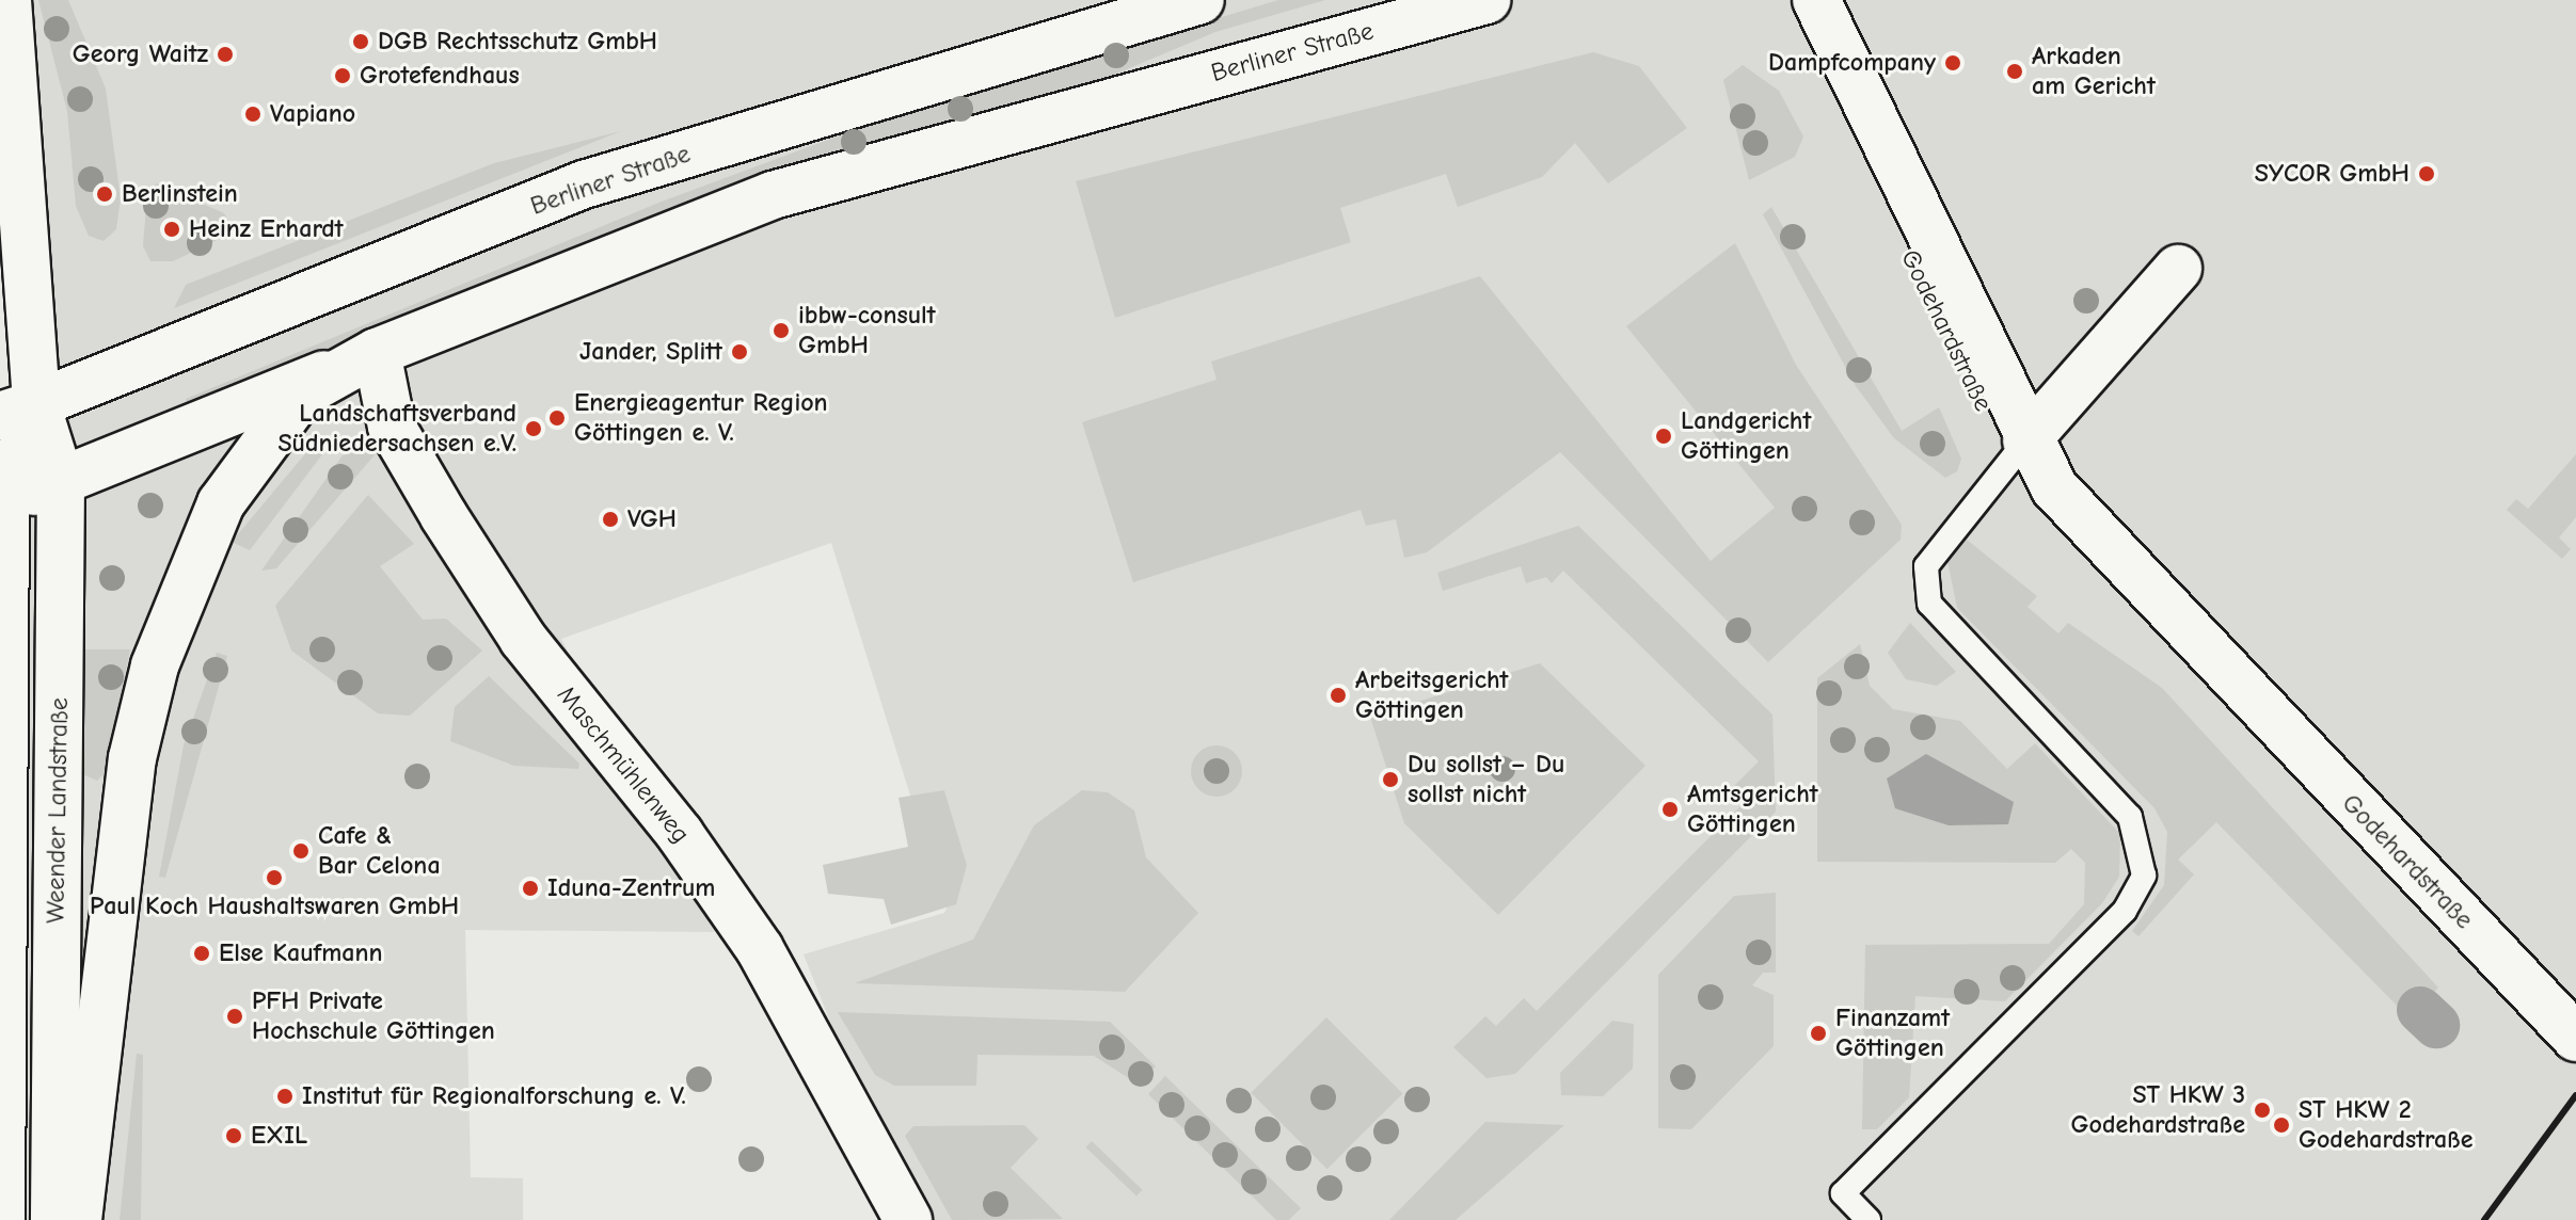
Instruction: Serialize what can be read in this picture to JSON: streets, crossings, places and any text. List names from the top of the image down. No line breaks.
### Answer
{"streets":{"street":["Berliner Straße","Godehardstraße","Maschmühlenweg","Weender Landstraße"]},"crossings":[["Berliner Straße","Maschmühlenweg"],["Berliner Straße","Weender Landstraße"]],"places":["DGB Rechtsschutz GmbH","Georg Waitz","Dampfcompany","Arkaden am Gericht","Grotefendhaus","Vapiano","SYCOR GmbH","Berlinstein","Heinz Erhardt","ibbw-consult GmbH","Jander, Splitt","Energieagentur Region Göttingen e. V.","Landschaftsverband Südniedersachsen e.V.","Landgericht Göttingen","VGH","Arbeitsgericht Göttingen","Du sollst – Du sollst nicht","Amtsgericht Göttingen","Cafe & Bar Celona","Paul Koch Haushaltswaren GmbH","Iduna-Zentrum","Else Kaufmann","PFH Private Hochschule Göttingen","Finanzamt Göttingen","Institut für Regionalforschung e. V.","ST HKW 3 Godehardstraße","ST HKW 2 Godehardstraße","EXIL"]}
